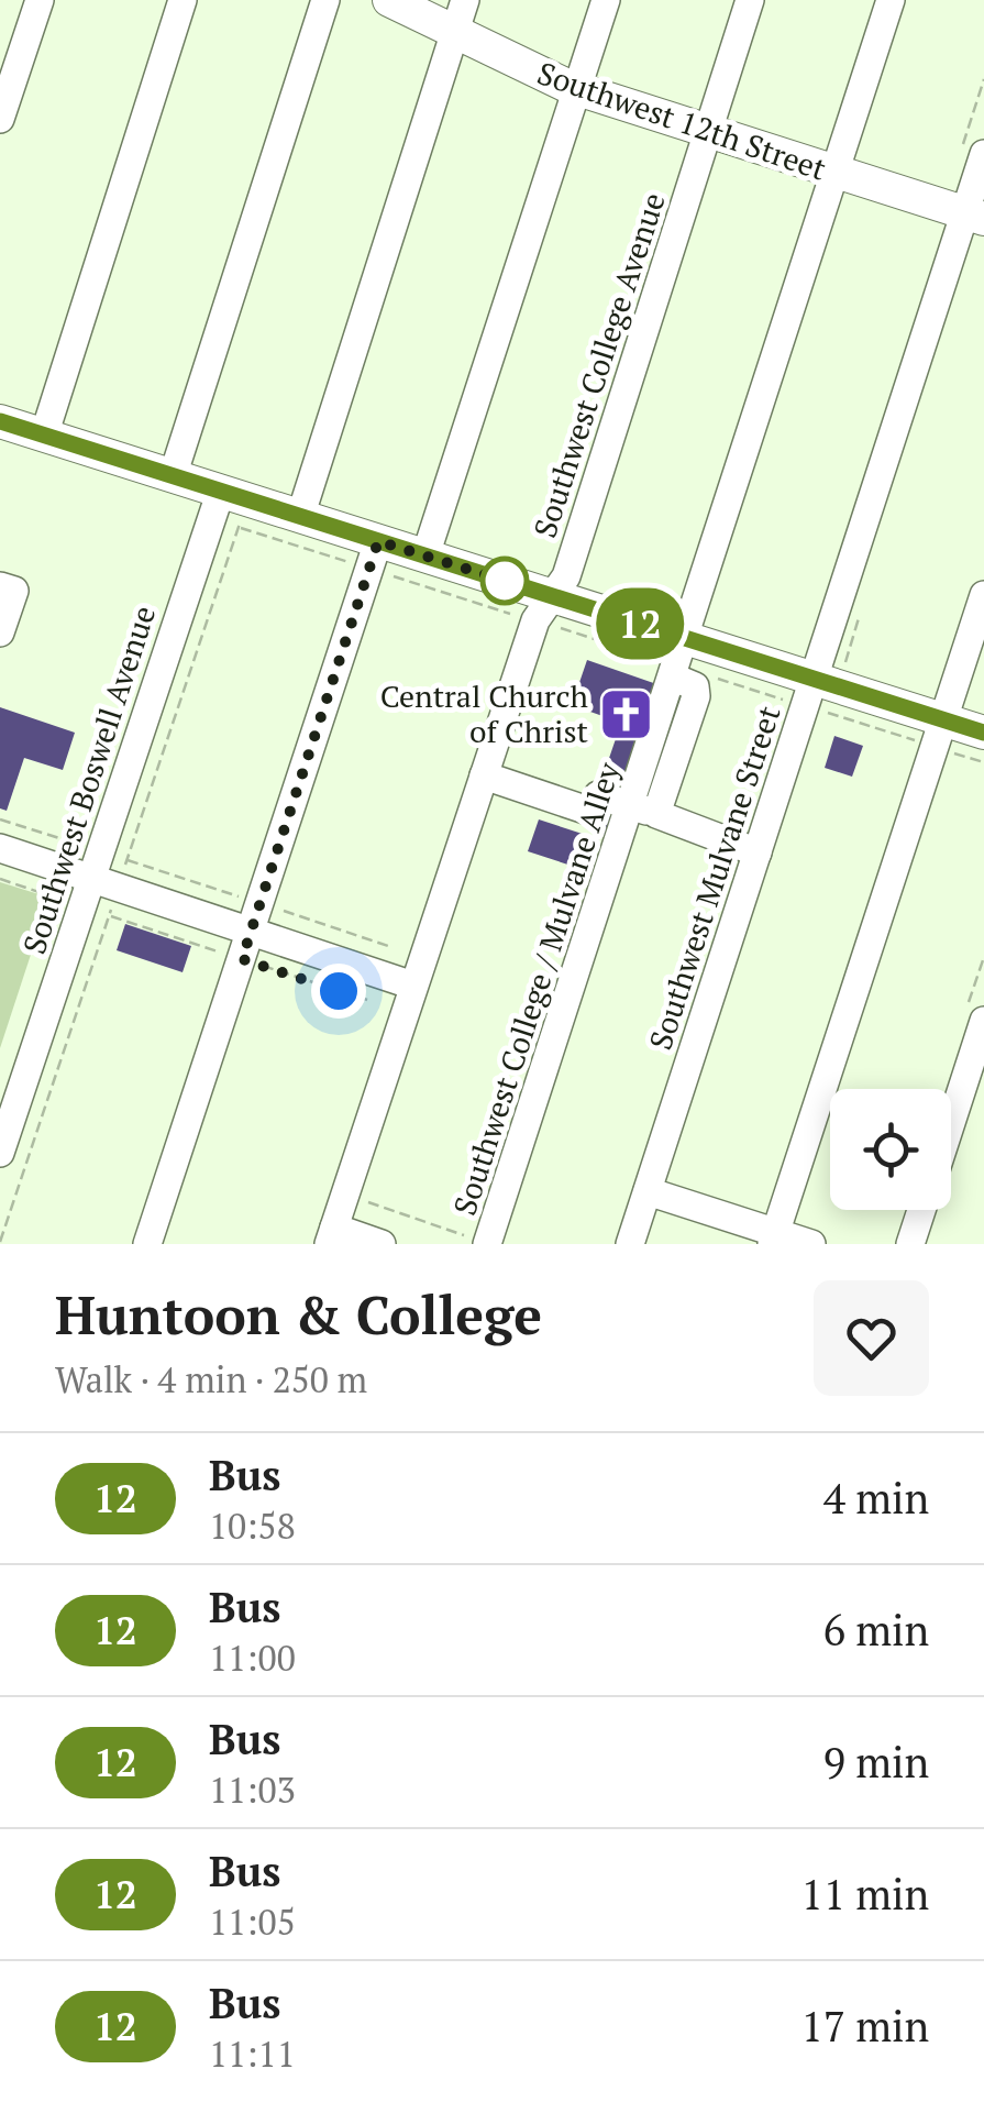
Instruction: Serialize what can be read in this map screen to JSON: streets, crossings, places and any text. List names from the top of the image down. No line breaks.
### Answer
{"streets":{"main road":["Southwest 12th Street"],"street":["Southwest College Avenue","Southwest Boswell Avenue","Southwest Mulvane Street","Southwest College / Mulvane Alley"]},"crossings":[["Southwest 12th Street","Southwest College Avenue"],["Southwest 12th Street","Southwest Mulvane Street"],["Southwest 12th Street","Southwest College / Mulvane Alley"]],"places":{"church":["Central Church of Christ"]},"lines":["bus line 12"],"page":{"on_map":"12","heading":["Huntoon & College","Walk · 4 min · 250 m"],"list":[{"mark":"12","name":"Bus","note":"10:58","value":"4 min"},{"mark":"12","name":"Bus","note":"11:00","value":"6 min"},{"mark":"12","name":"Bus","note":"11:03","value":"9 min"},{"mark":"12","name":"Bus","note":"11:05","value":"11 min"},{"mark":"12","name":"Bus","note":"11:11","value":"17 min"}]}}
